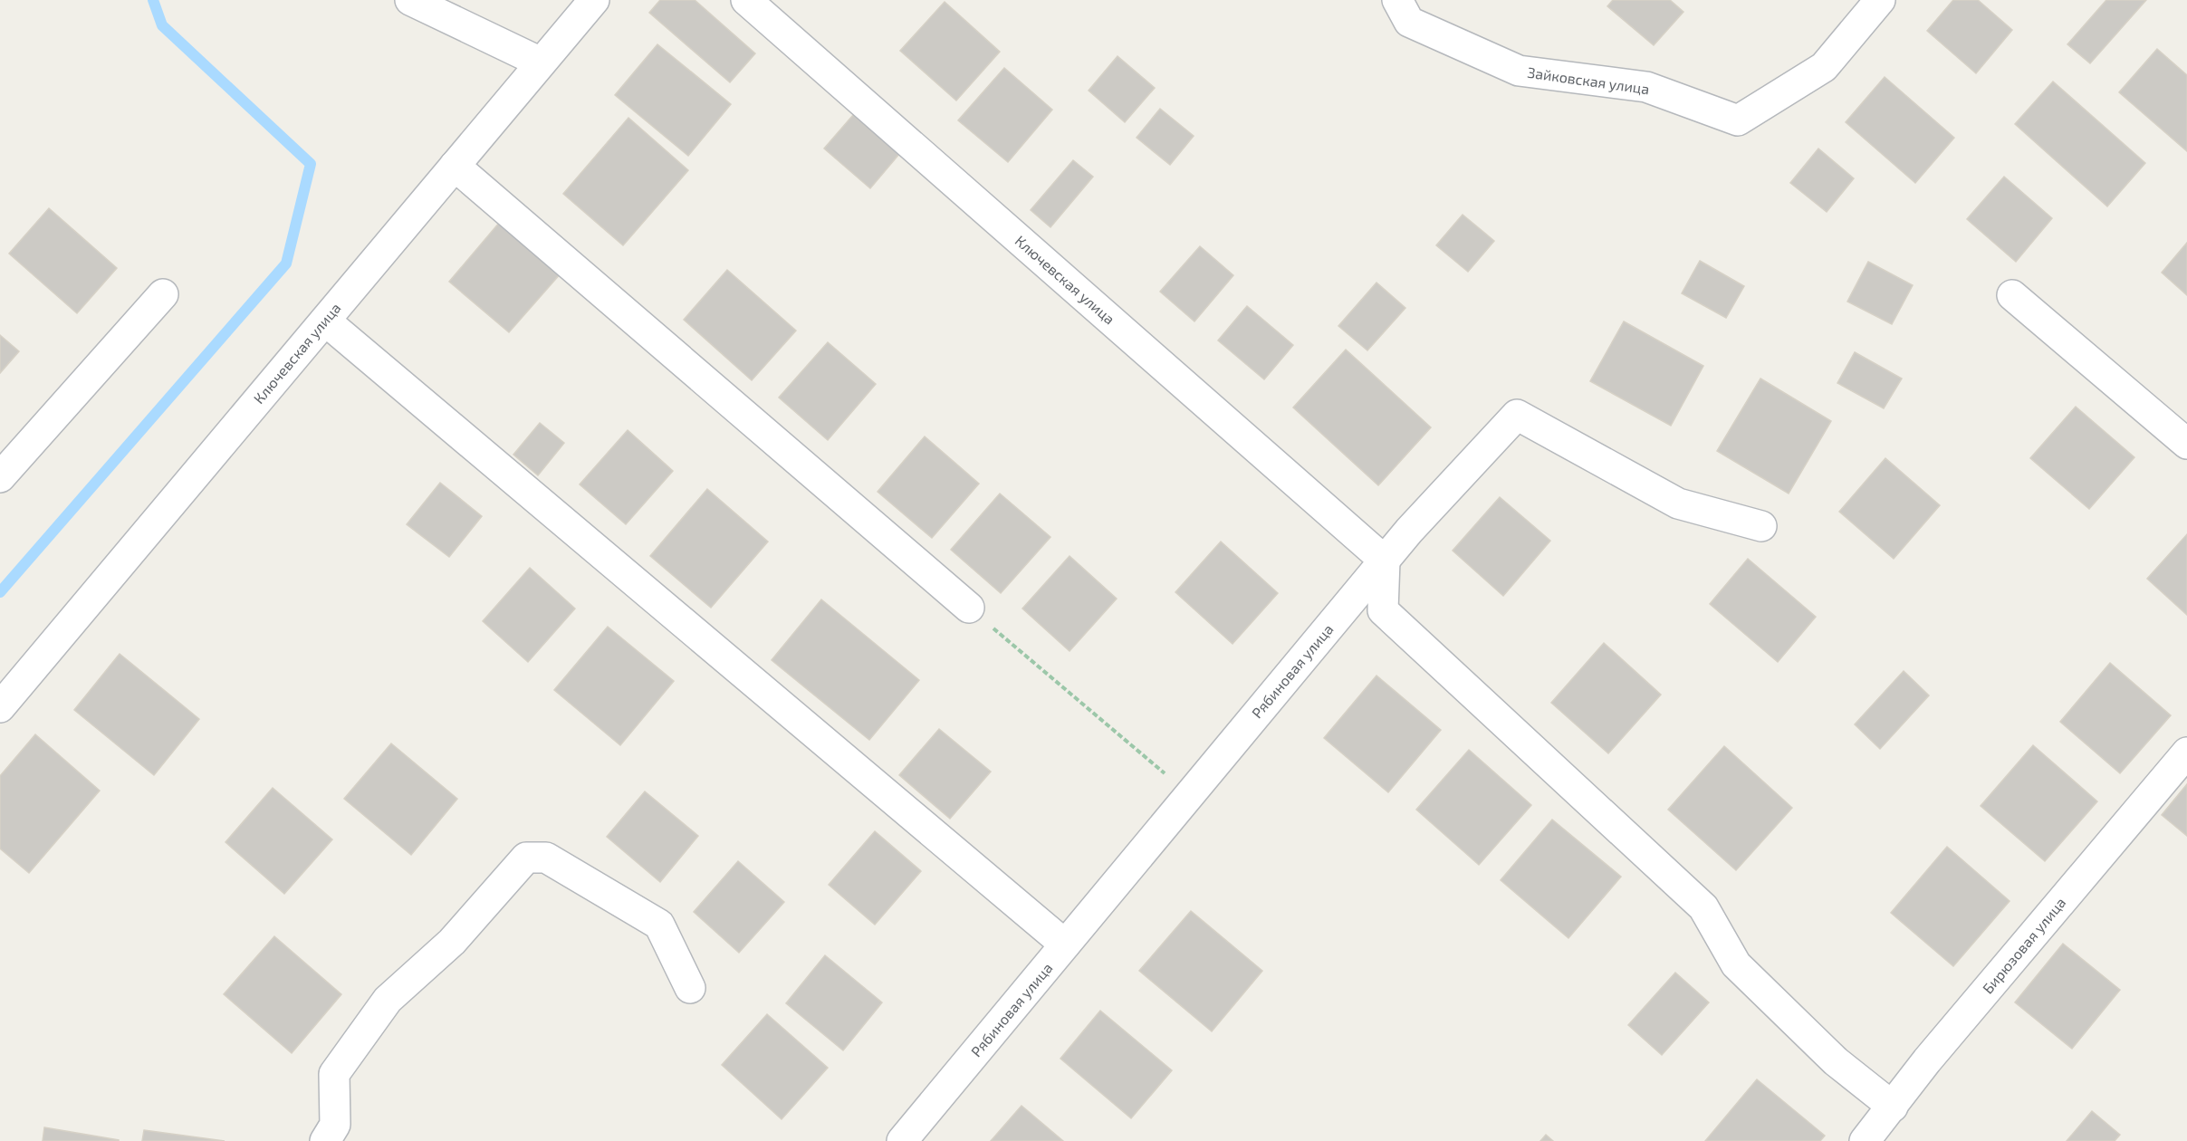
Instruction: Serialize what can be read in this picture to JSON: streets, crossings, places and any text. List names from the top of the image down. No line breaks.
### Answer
{"streets":{"street":["Зайковская улица","Ключевская улица","Рябиновая улица","Бирюзовая улица"]},"crossings":[["Ключевская улица","Рябиновая улица"]]}
